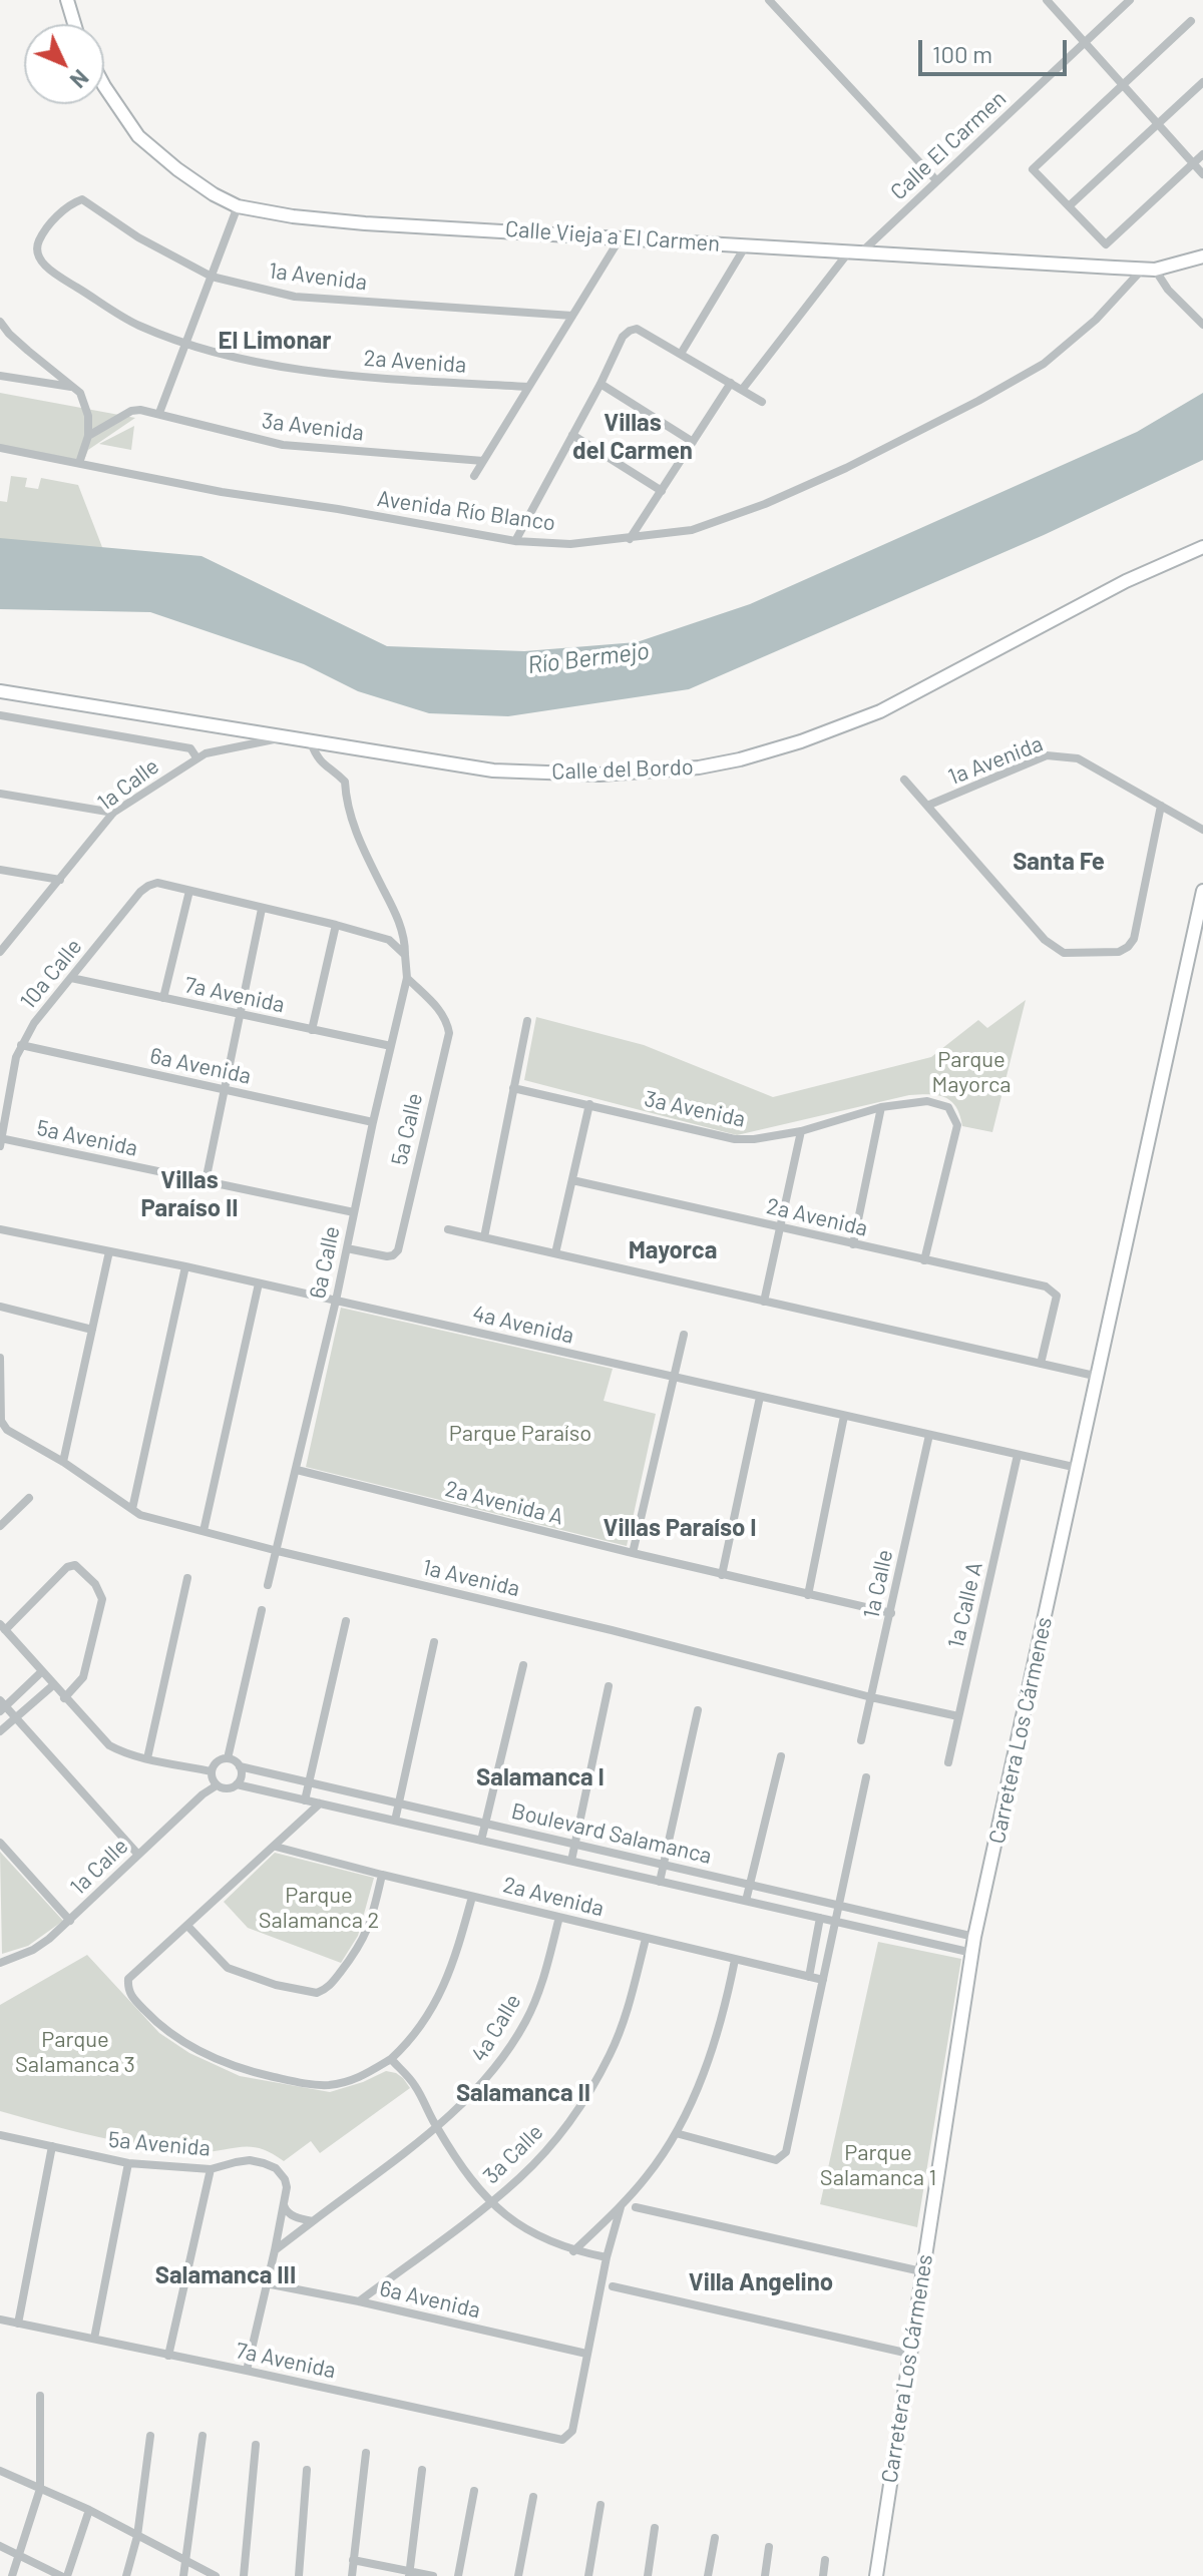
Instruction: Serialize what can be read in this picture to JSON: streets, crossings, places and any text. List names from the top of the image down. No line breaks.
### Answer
{"streets":{"street":["Calle El Carmen","Calle Vieja a El Carmen","1a Avenida","2a Avenida","3a Avenida","Avenida Río Blanco","Calle del Bordo","1a Calle","10a Calle","7a Avenida","6a Avenida","5a Calle","5a Avenida","6a Calle","4a Avenida","2a Avenida A","1a Calle A","Carretera Los Cármenes","Boulevard Salamanca","4a Calle","3a Calle"]},"crossings":[["Calle El Carmen","Calle Vieja a El Carmen"],["Calle Vieja a El Carmen","Avenida Río Blanco"],["1a Avenida","2a Avenida"],["1a Avenida","1a Calle"],["1a Avenida","6a Calle"],["1a Avenida","1a Calle A"],["2a Avenida","3a Avenida"],["2a Avenida","4a Calle"],["2a Avenida","3a Calle"],["Calle del Bordo","1a Calle"],["Calle del Bordo","6a Calle"],["1a Calle","4a Avenida"],["1a Calle","2a Avenida A"],["1a Calle","Boulevard Salamanca"],["10a Calle","7a Avenida"],["10a Calle","6a Avenida"],["10a Calle","5a Avenida"],["7a Avenida","6a Avenida"],["7a Avenida","6a Calle"],["6a Avenida","6a Calle"],["6a Avenida","3a Calle"],["5a Calle","6a Calle"],["5a Avenida","6a Calle"],["6a Calle","4a Avenida"],["6a Calle","2a Avenida A"],["4a Avenida","1a Calle A"],["4a Avenida","Carretera Los Cármenes"],["Carretera Los Cármenes","Boulevard Salamanca"]],"districts":["El Limonar","Villas del Carmen","Santa Fe","Villas Paraíso II","Mayorca","Villas Paraíso I","Salamanca I","Salamanca II","Salamanca III","Villa Angelino"],"water":["Río Bermejo"],"parks":["Parque Mayorca","Parque Paraíso","Parque Salamanca 2","Parque Salamanca 3","Parque Salamanca 1"],"scale_bar":"100 m","north":"bottom right"}
